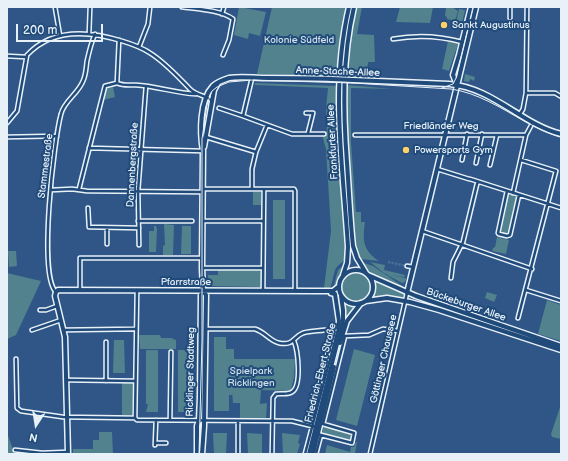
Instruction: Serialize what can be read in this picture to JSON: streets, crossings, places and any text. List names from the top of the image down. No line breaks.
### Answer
{"streets":{"street":["Anne-Stache-Allee","Friedländer Weg","Frankfurter Allee","Dannenbergstraße","Stammestraße","Pfarrstraße","Bückeburger Allee","Göttinger Chaussee","Ricklinger Stadtweg","Friedrich-Ebert-Straße"]},"crossings":[["Anne-Stache-Allee","Göttinger Chaussee"],["Friedländer Weg","Göttinger Chaussee"],["Frankfurter Allee","Pfarrstraße"],["Frankfurter Allee","Bückeburger Allee"],["Frankfurter Allee","Friedrich-Ebert-Straße"],["Stammestraße","Pfarrstraße"],["Pfarrstraße","Bückeburger Allee"],["Pfarrstraße","Ricklinger Stadtweg"],["Pfarrstraße","Friedrich-Ebert-Straße"],["Bückeburger Allee","Göttinger Chaussee"],["Bückeburger Allee","Friedrich-Ebert-Straße"]],"parks":["Kolonie Südfeld","Spielpark Ricklingen"],"places":["Sankt Augustinus","Powersports Gym"],"scale_bar":"200 m","north":"bottom"}
